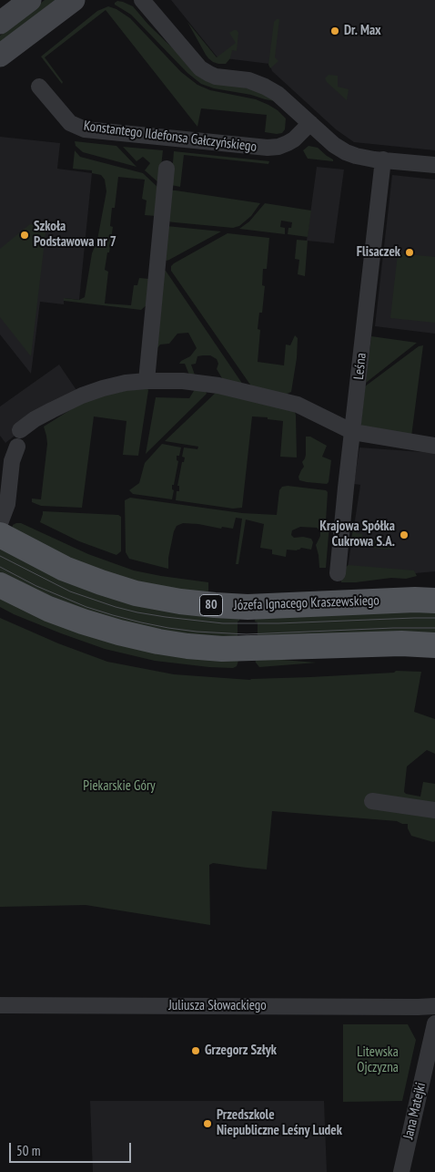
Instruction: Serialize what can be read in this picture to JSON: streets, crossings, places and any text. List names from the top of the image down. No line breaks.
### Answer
{"streets":{"main road":["Józefa Ignacego Kraszewskiego","80"],"street":["Konstantego Ildefonsa Gałczyńskiego","Leśna","Juliusza Słowackiego","Jana Matejki"]},"parks":["Piekarskie Góry","Litewska Ojczyzna"],"places":["Dr. Max","Szkoła Podstawowa nr 7","Flisaczek","Krajowa Spółka Cukrowa S.A.","Grzegorz Szłyk","Przedszkole Niepubliczne Leśny Ludek"],"scale_bar":"50 m"}
